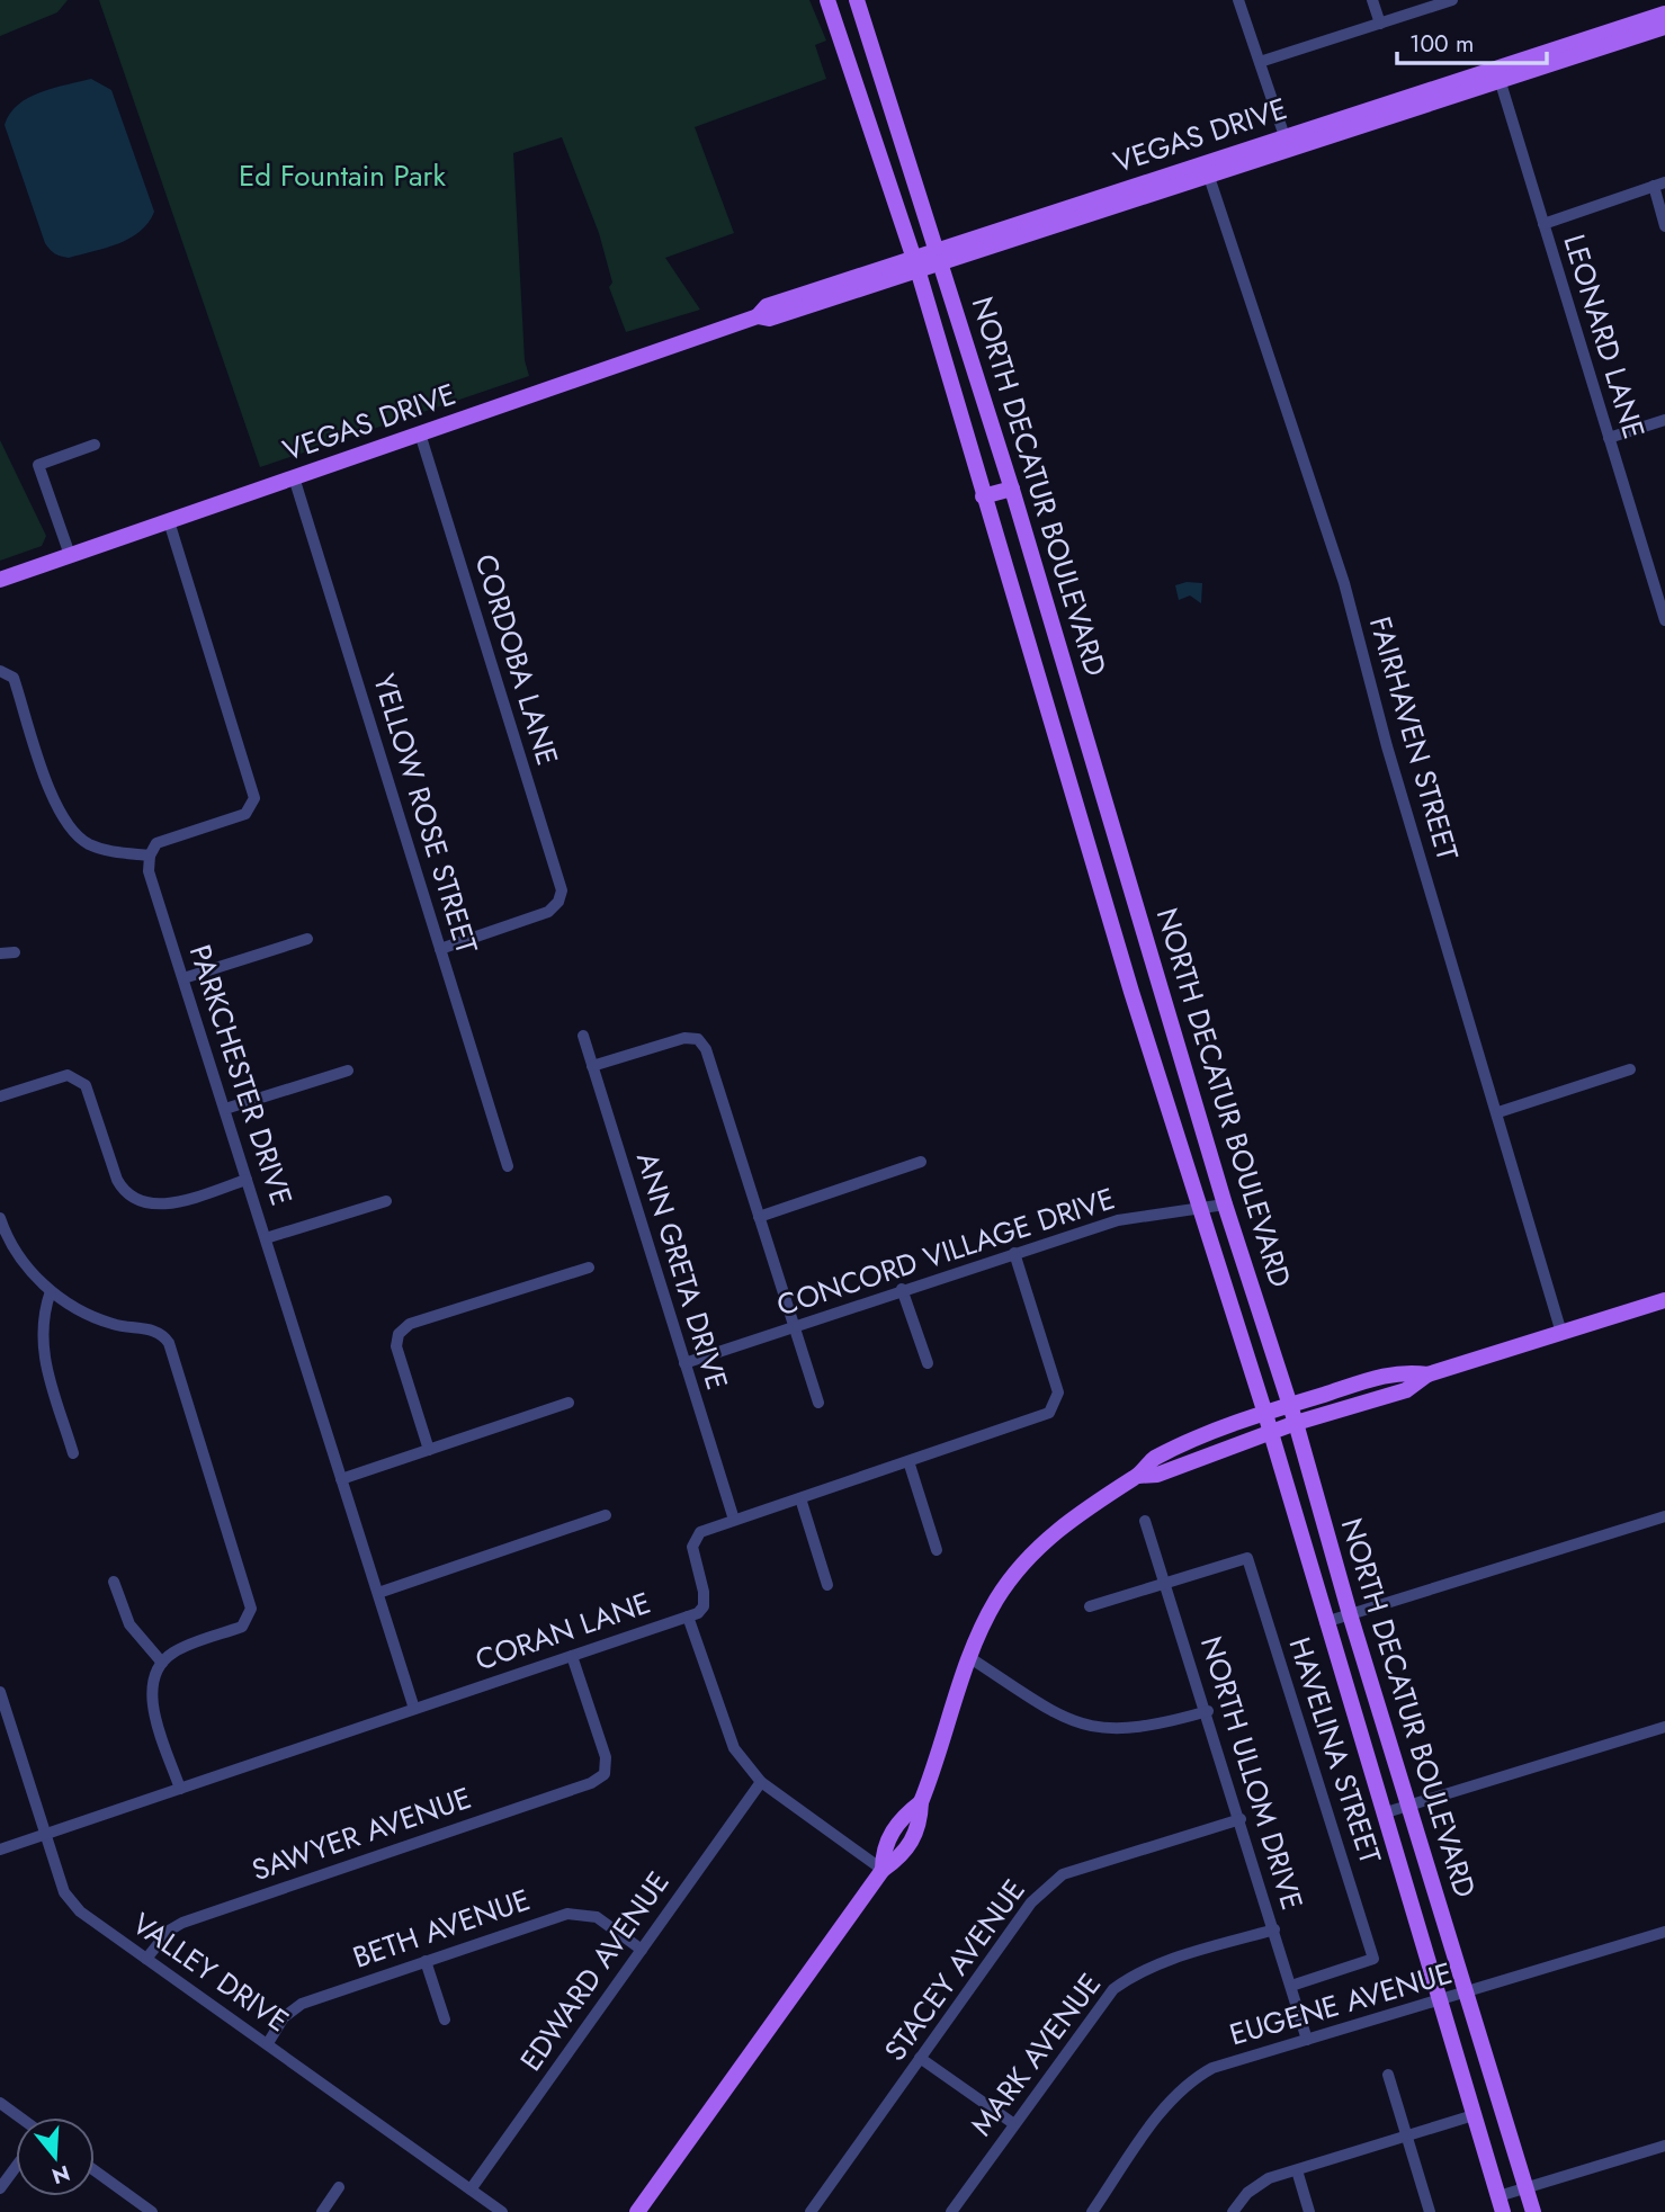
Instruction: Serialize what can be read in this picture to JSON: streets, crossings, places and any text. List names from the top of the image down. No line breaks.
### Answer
{"streets":{"main road":["VEGAS DRIVE","NORTH DECATUR BOULEVARD"],"street":["LEONARD LANE","CORDOBA LANE","FAIRHAVEN STREET","YELLOW ROSE STREET","PARKCHESTER DRIVE","CONCORD VILLAGE DRIVE","ANN GRETA DRIVE","CORAN LANE","HAVELINA STREET","NORTH ULLOM DRIVE","SAWYER AVENUE","BETH AVENUE","STACEY AVENUE","EDWARD AVENUE","VALLEY DRIVE","EUGENE AVENUE","MARK AVENUE"]},"crossings":[["VEGAS DRIVE","LEONARD LANE"],["VEGAS DRIVE","NORTH DECATUR BOULEVARD"],["VEGAS DRIVE","CORDOBA LANE"],["VEGAS DRIVE","FAIRHAVEN STREET"],["VEGAS DRIVE","YELLOW ROSE STREET"],["NORTH DECATUR BOULEVARD","CONCORD VILLAGE DRIVE"],["NORTH DECATUR BOULEVARD","EUGENE AVENUE"],["CORDOBA LANE","YELLOW ROSE STREET"],["PARKCHESTER DRIVE","CORAN LANE"],["CONCORD VILLAGE DRIVE","ANN GRETA DRIVE"],["CONCORD VILLAGE DRIVE","CORAN LANE"],["ANN GRETA DRIVE","CORAN LANE"],["CORAN LANE","SAWYER AVENUE"],["CORAN LANE","VALLEY DRIVE"],["HAVELINA STREET","NORTH ULLOM DRIVE"],["NORTH ULLOM DRIVE","STACEY AVENUE"],["NORTH ULLOM DRIVE","EUGENE AVENUE"],["NORTH ULLOM DRIVE","MARK AVENUE"],["SAWYER AVENUE","VALLEY DRIVE"],["BETH AVENUE","EDWARD AVENUE"],["BETH AVENUE","VALLEY DRIVE"],["EDWARD AVENUE","VALLEY DRIVE"]],"parks":["Ed Fountain Park"],"scale_bar":"100 m","north":"bottom"}
